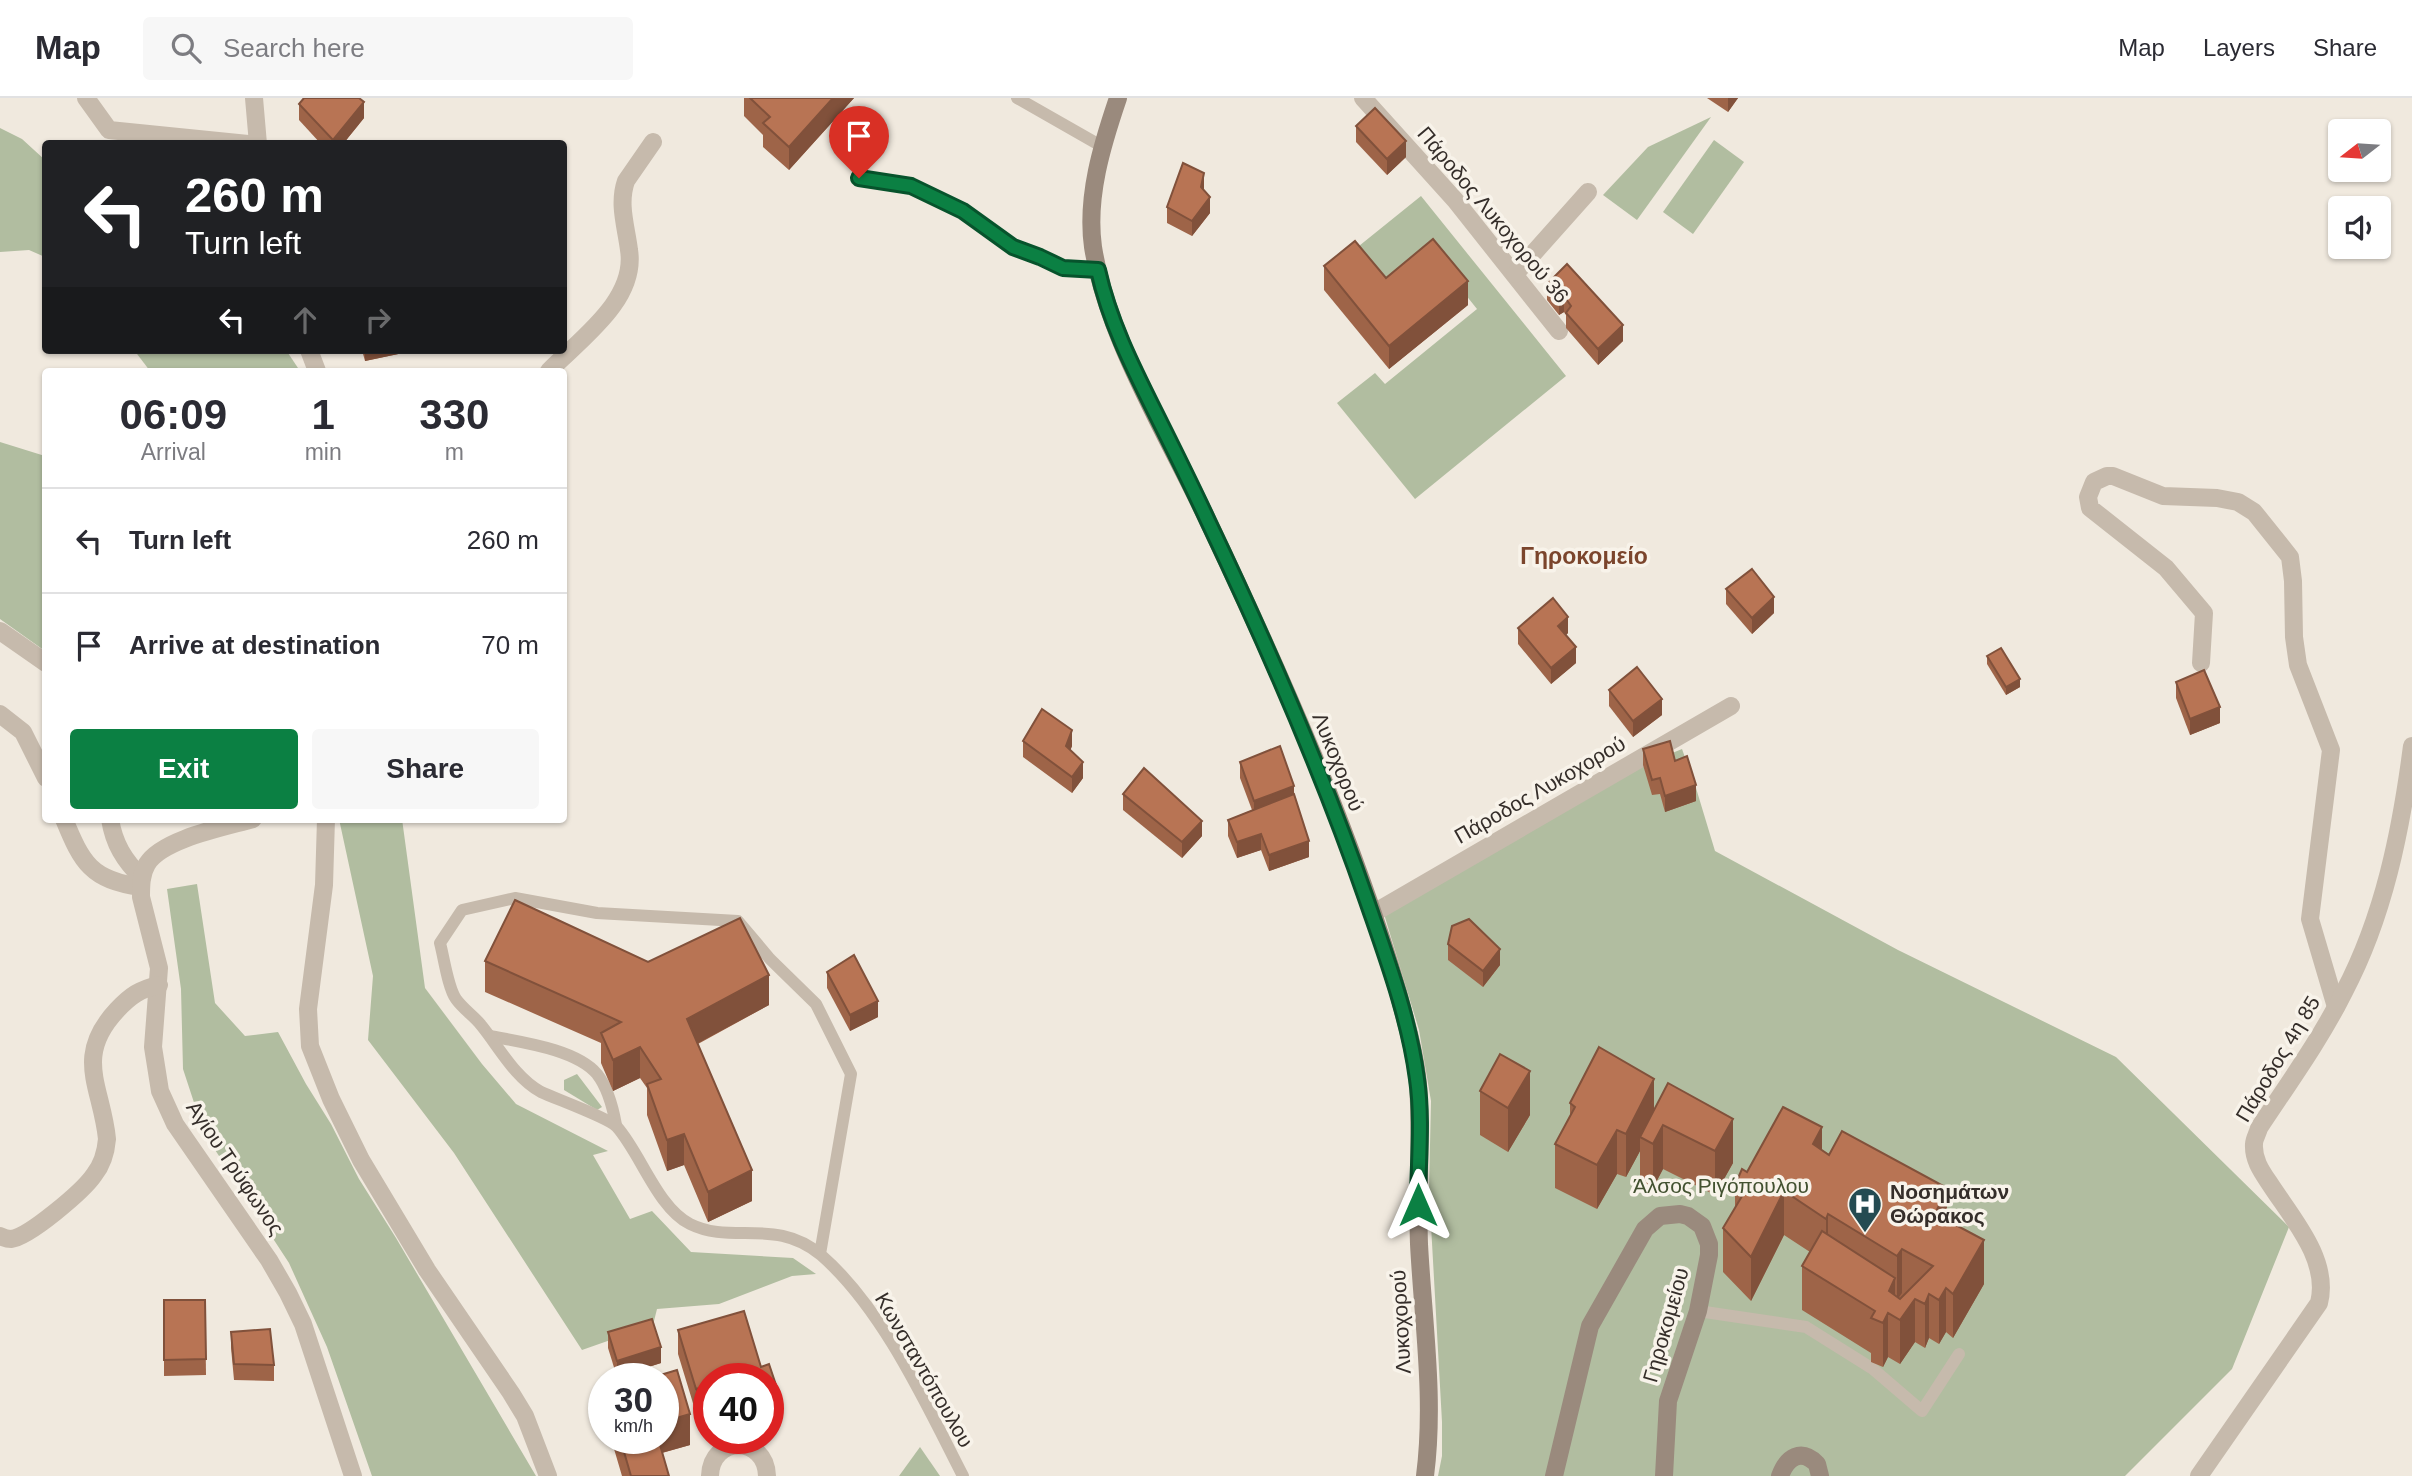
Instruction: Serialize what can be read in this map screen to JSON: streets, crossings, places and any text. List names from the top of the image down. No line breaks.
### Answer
{"streets":{"street":["Πάροδος Λυκοχορού 36","Λυκοχορού","Πάροδος Λυκοχορού","Πάροδος 4η 85","Αγίου Τρύφωνος","Γηροκομείου"],"lane":["Κωνσταντόπουλου"]},"crossings":[["Λυκοχορού","Πάροδος Λυκοχορού"]],"districts":["Γηροκομείο"],"parks":["Άλσος Ριγόπουλου"],"places":{"hospital":["Νοσημάτων Θώρακος"]},"north":"left","page":{"header":"Map","search":"Search here","nav":["Map","Layers","Share"],"turn":["260 m","Turn left"],"eta":["06:09","Arrival","1","min","330","m"],"list":[{"name":"Turn left","value":"260 m"},{"name":"Arrive at destination","value":"70 m"}],"buttons":["Exit","Share"],"speed":"30 km/h","limit":"40"}}
